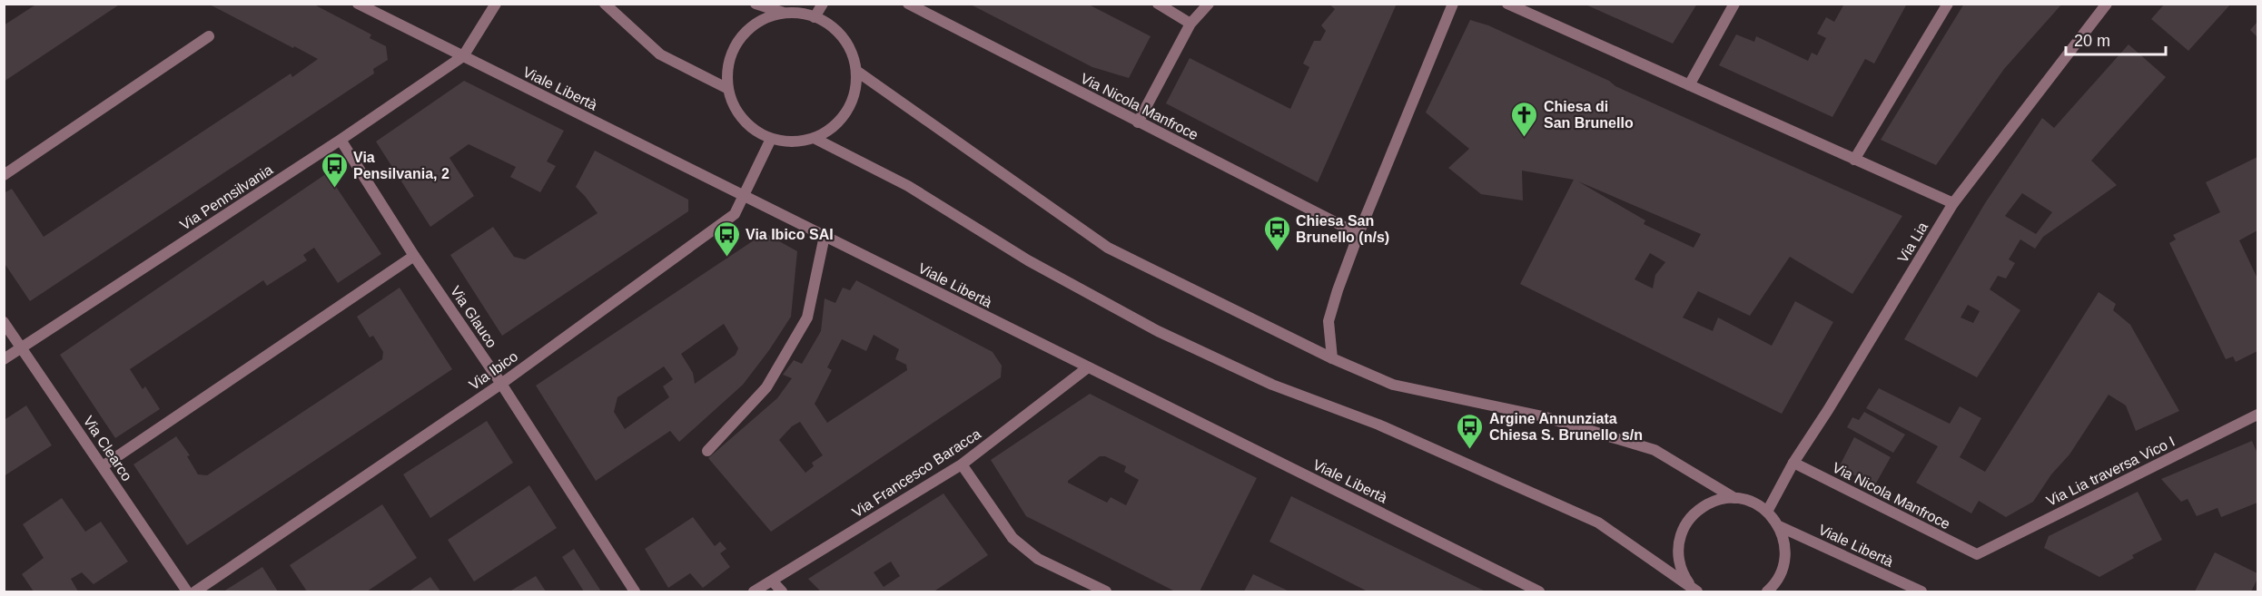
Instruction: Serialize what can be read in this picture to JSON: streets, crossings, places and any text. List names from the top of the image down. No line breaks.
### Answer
{"streets":{"street":["Viale Libertà","Via Nicola Manfroce","Via Pennsilvania","Via Lia","Via Glauco","Via Ibico","Via Clearco","Via Lia traversa Vico I","Via Francesco Baracca"]},"crossings":[["Viale Libertà","Via Pennsilvania"],["Viale Libertà","Via Lia"],["Viale Libertà","Via Ibico"],["Viale Libertà","Via Francesco Baracca"],["Via Nicola Manfroce","Via Lia"],["Via Nicola Manfroce","Via Lia traversa Vico I"],["Via Pennsilvania","Via Glauco"],["Via Pennsilvania","Via Clearco"],["Via Glauco","Via Ibico"]],"places":{"church":["Chiesa di San Brunello"],"bus stop":["Via Pensilvania, 2","Chiesa San Brunello (n/s)","Via Ibico SAI","Argine Annunziata Chiesa S. Brunello s/n"]},"scale_bar":"20 m"}
